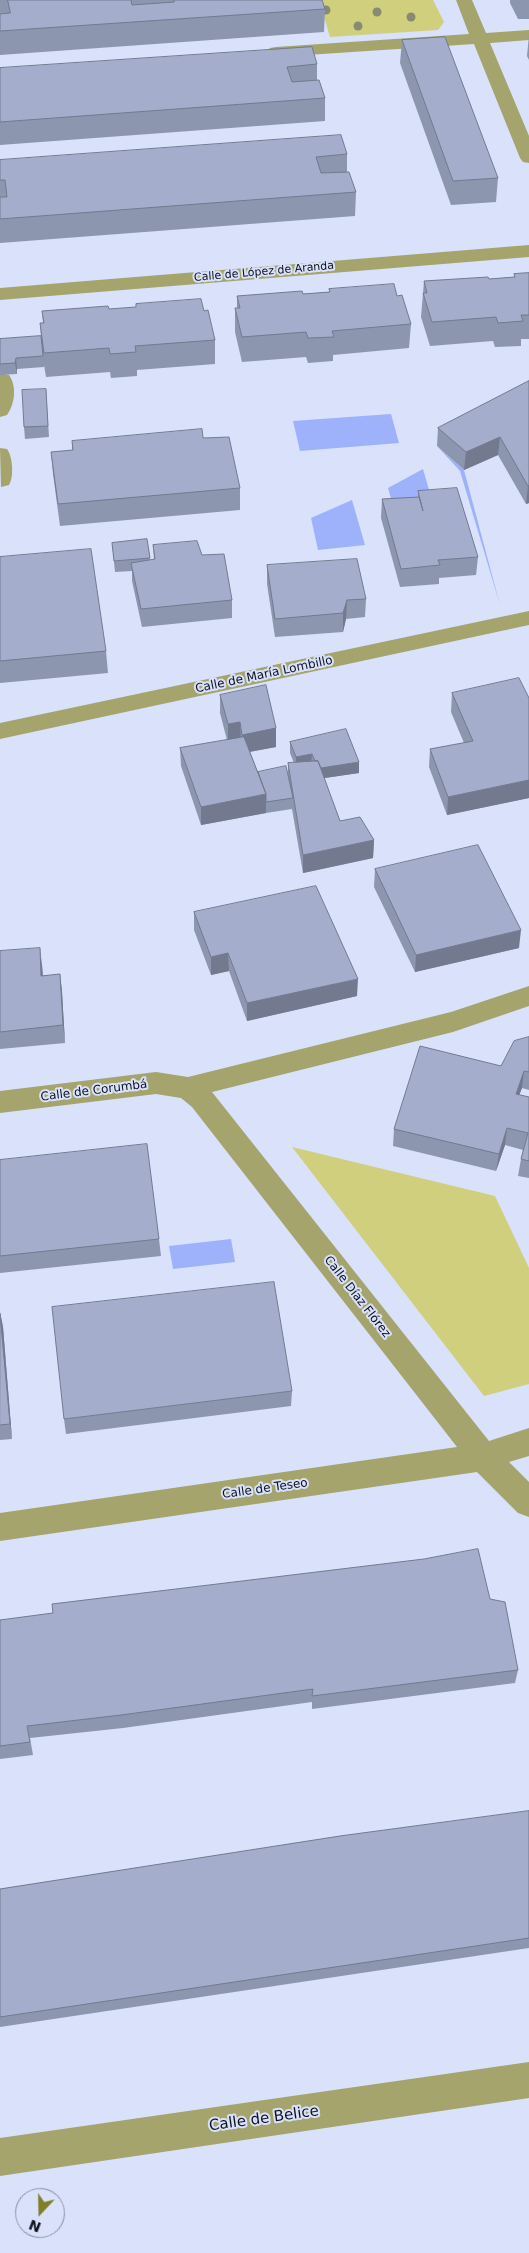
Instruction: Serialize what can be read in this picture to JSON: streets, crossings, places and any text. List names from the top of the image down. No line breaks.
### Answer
{"streets":{"street":["Calle de López de Aranda","Calle de María Lombillo","Calle de Corumbá","Calle Díaz Flórez","Calle de Teseo","Calle de Belice"]},"crossings":[["Calle de Corumbá","Calle Díaz Flórez"],["Calle Díaz Flórez","Calle de Teseo"]],"north":"bottom"}
